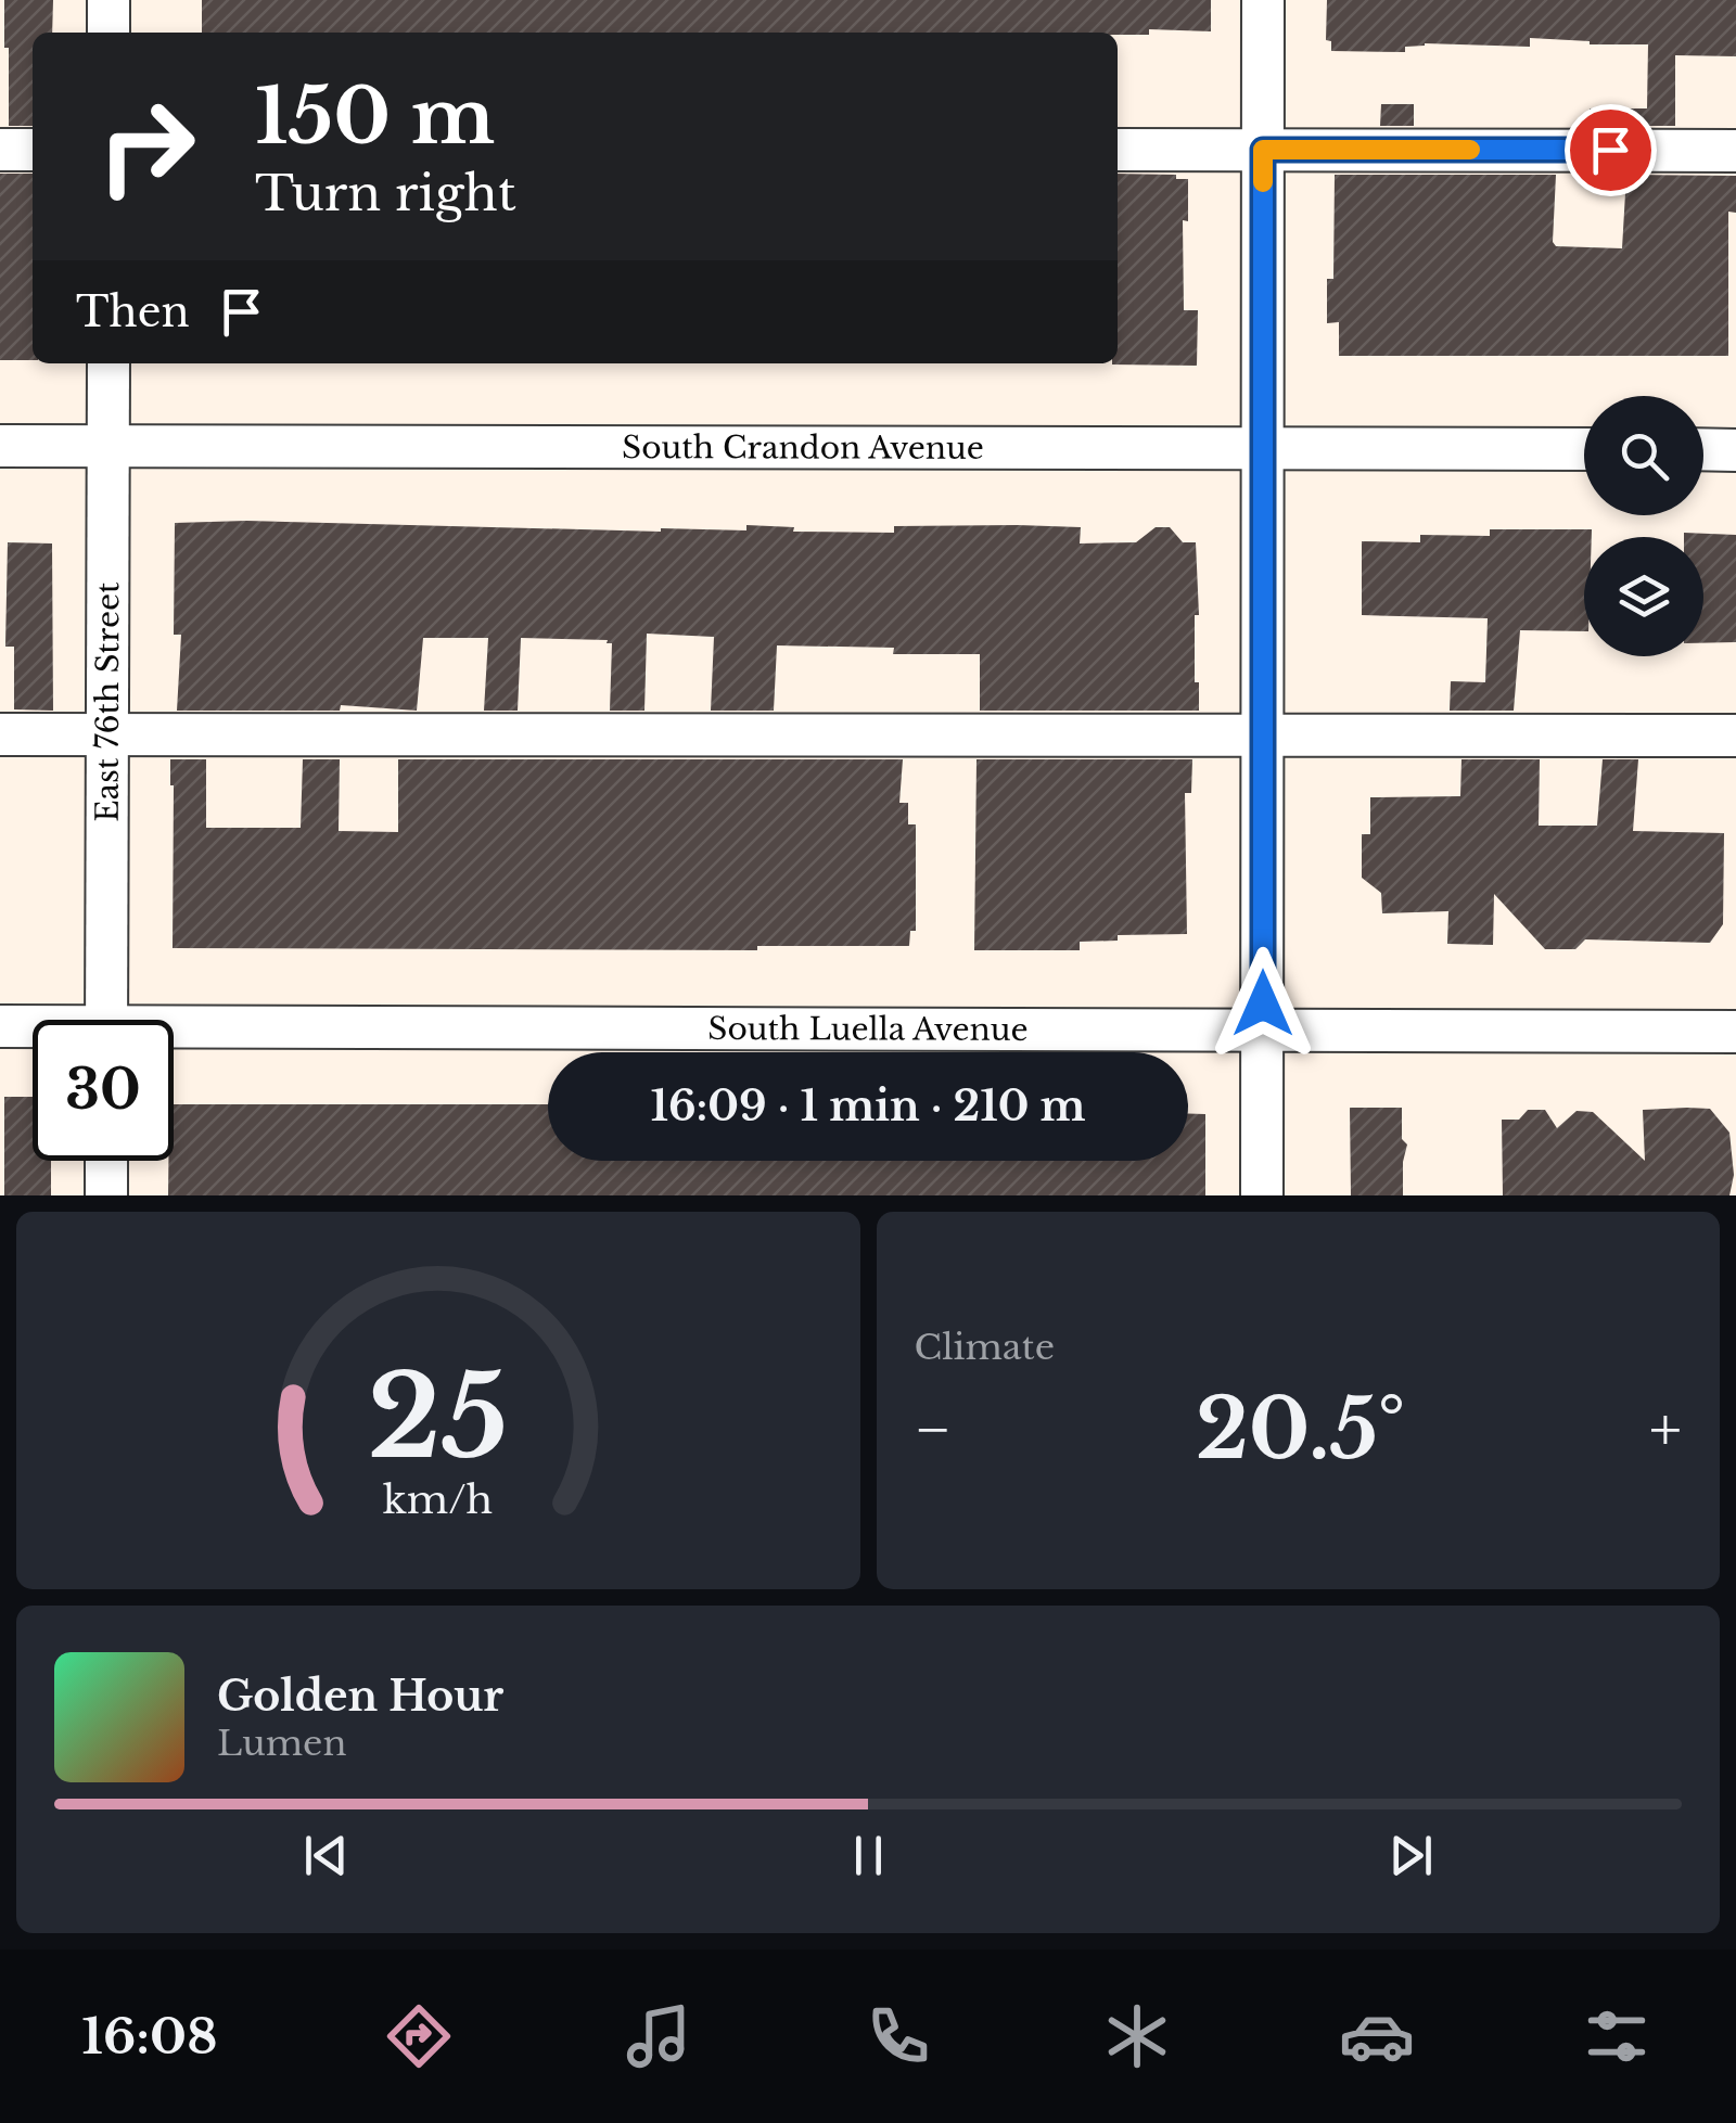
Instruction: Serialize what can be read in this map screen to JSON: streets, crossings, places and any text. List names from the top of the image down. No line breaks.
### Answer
{"streets":{"street":["South Crandon Avenue","East 76th Street","South Luella Avenue"]},"crossings":[["South Crandon Avenue","East 76th Street"]],"page":{"turn":["150 m","Turn right"],"then":"Then","limit":"30","trip":"16:09 · 1 min · 210 m","tile":"Climate","heat":["−","20.5°","+"],"song":["Golden Hour","Lumen"],"tabs":"16:08","gauge":["25","km/h"]}}
